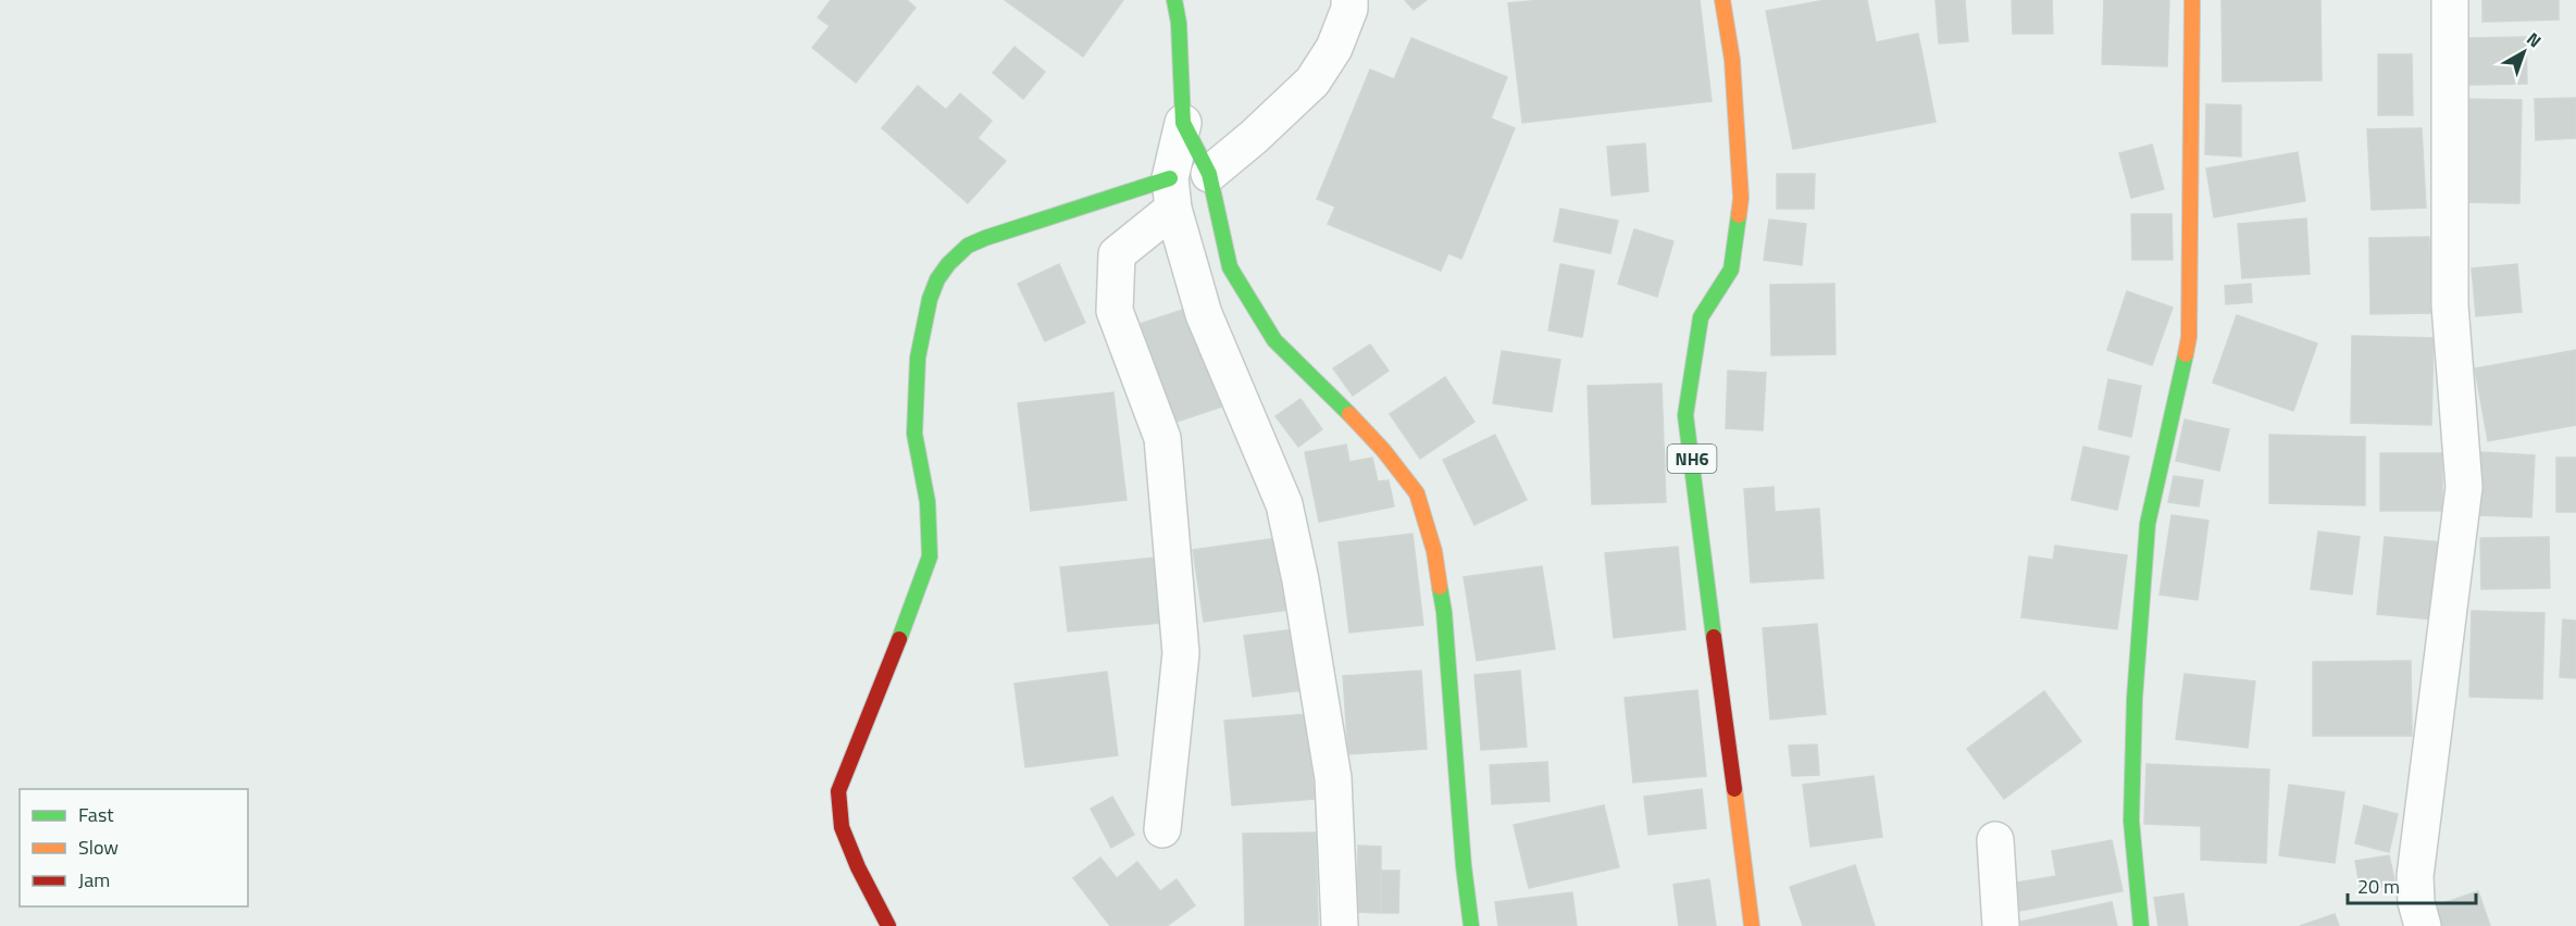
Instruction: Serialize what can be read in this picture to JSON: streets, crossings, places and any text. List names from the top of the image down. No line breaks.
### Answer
{"streets":{"main road":["NH6"]},"legend":["Fast","Slow","Jam"],"scale_bar":"20 m","north":"top right"}
